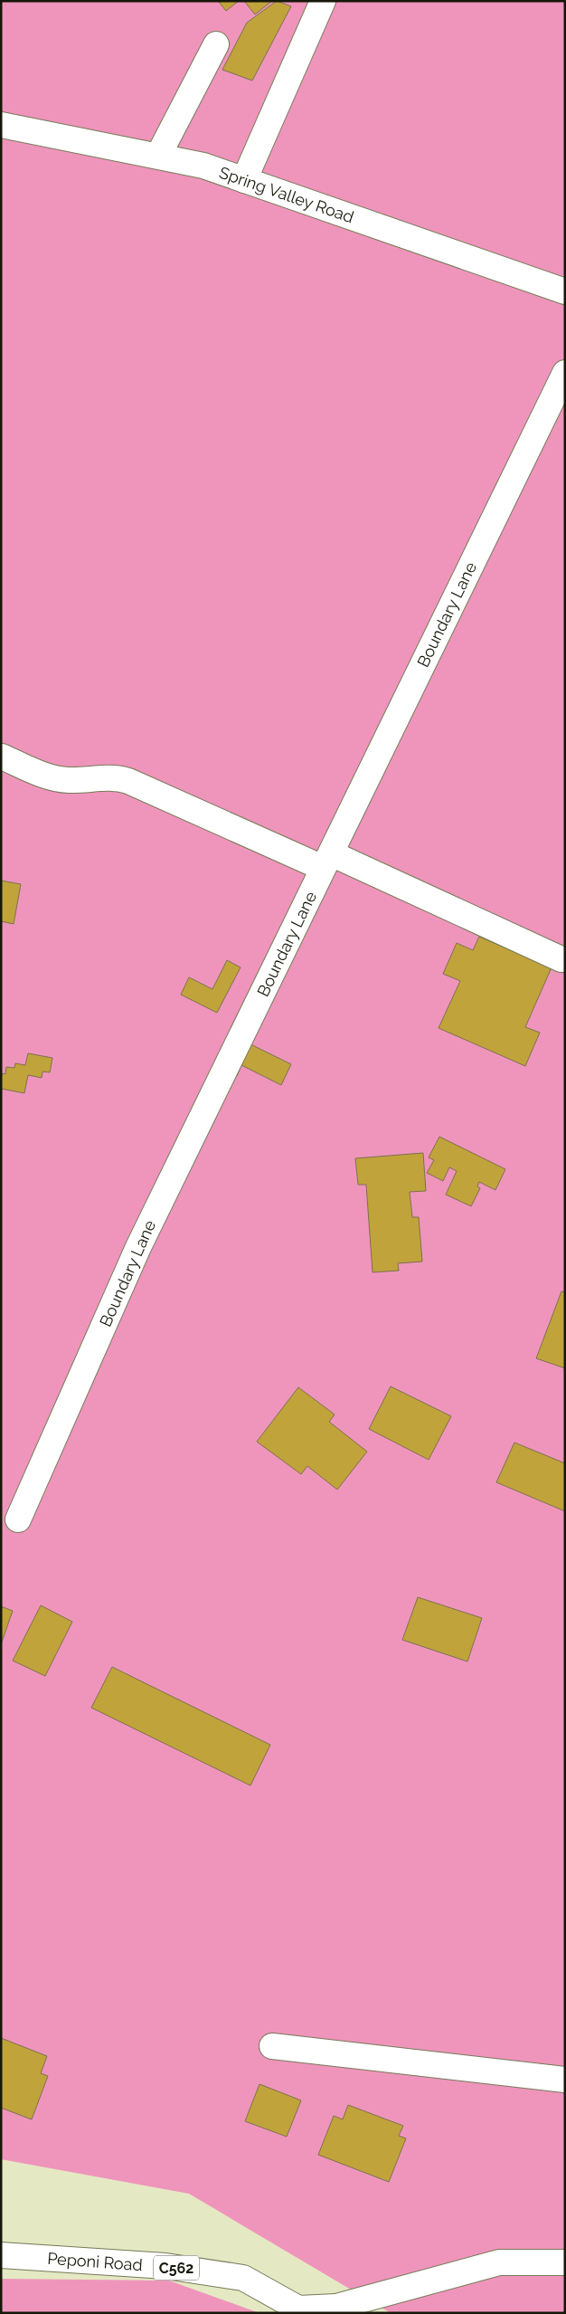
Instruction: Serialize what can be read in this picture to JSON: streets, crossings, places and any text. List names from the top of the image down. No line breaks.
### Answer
{"streets":{"street":["Spring Valley Road","Boundary Lane","Peponi Road","C562"]}}
